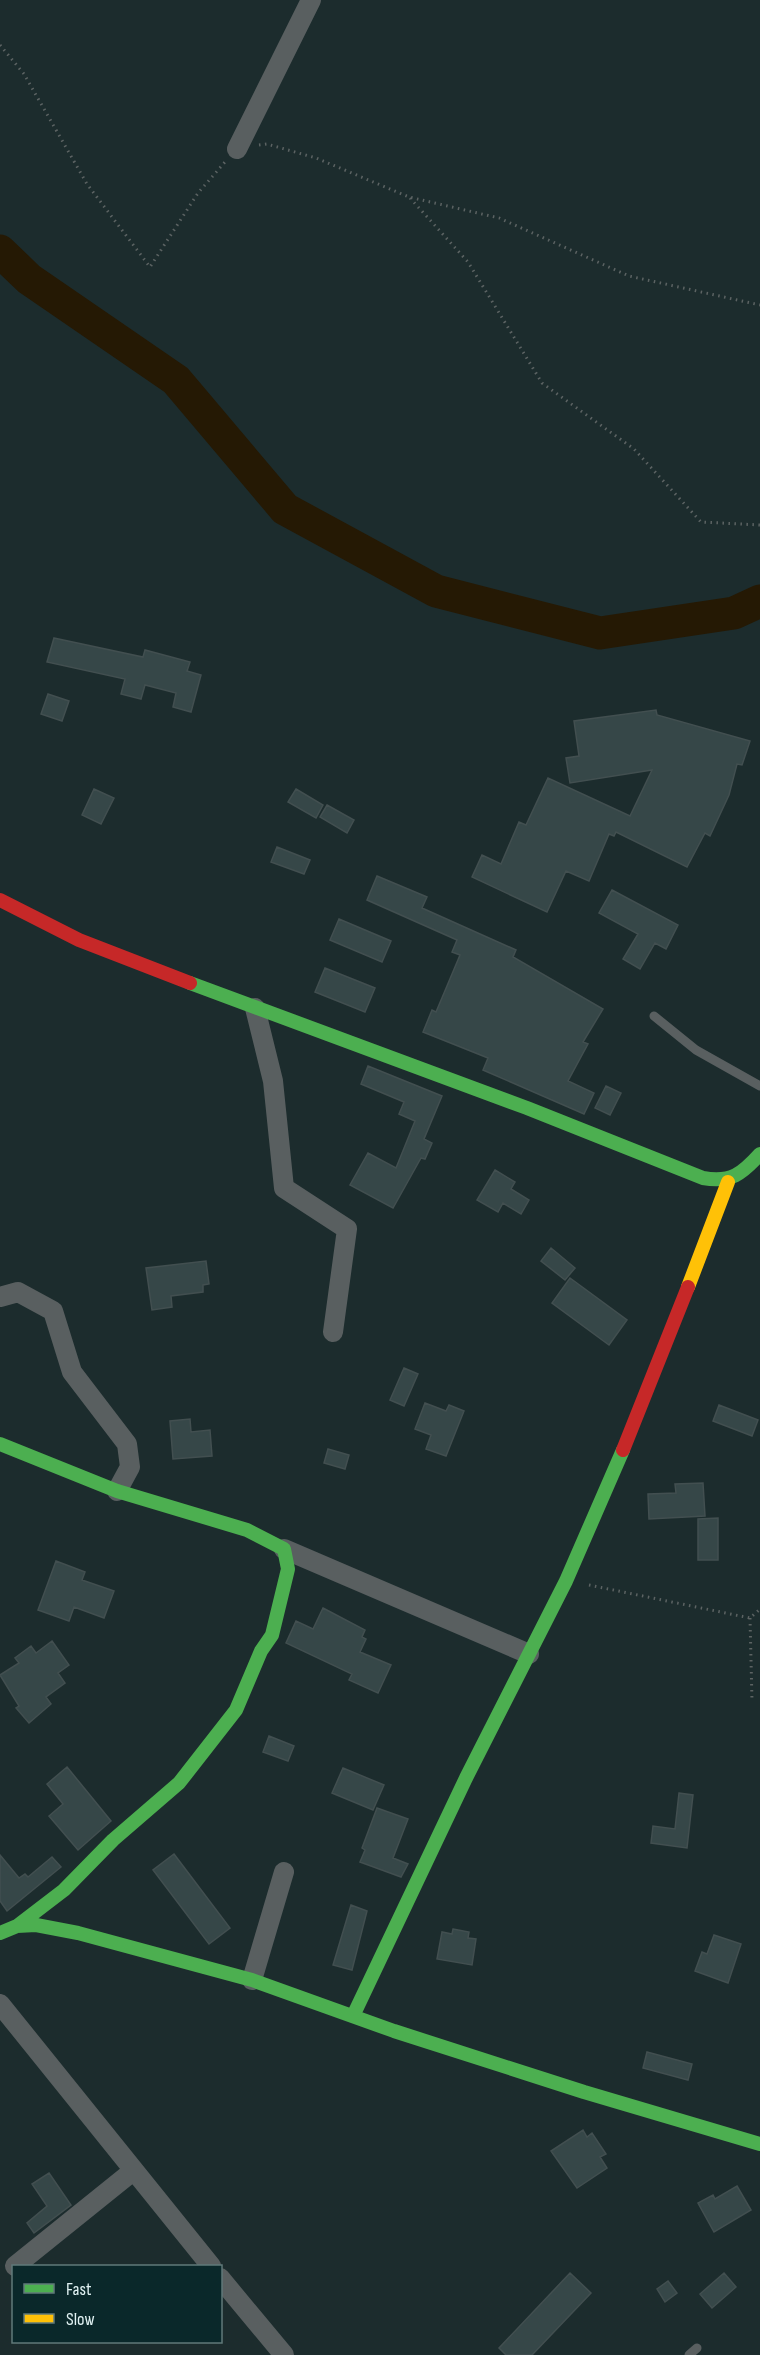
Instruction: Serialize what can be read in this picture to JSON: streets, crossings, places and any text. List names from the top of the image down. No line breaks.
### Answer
{"legend":["Fast","Slow"]}
